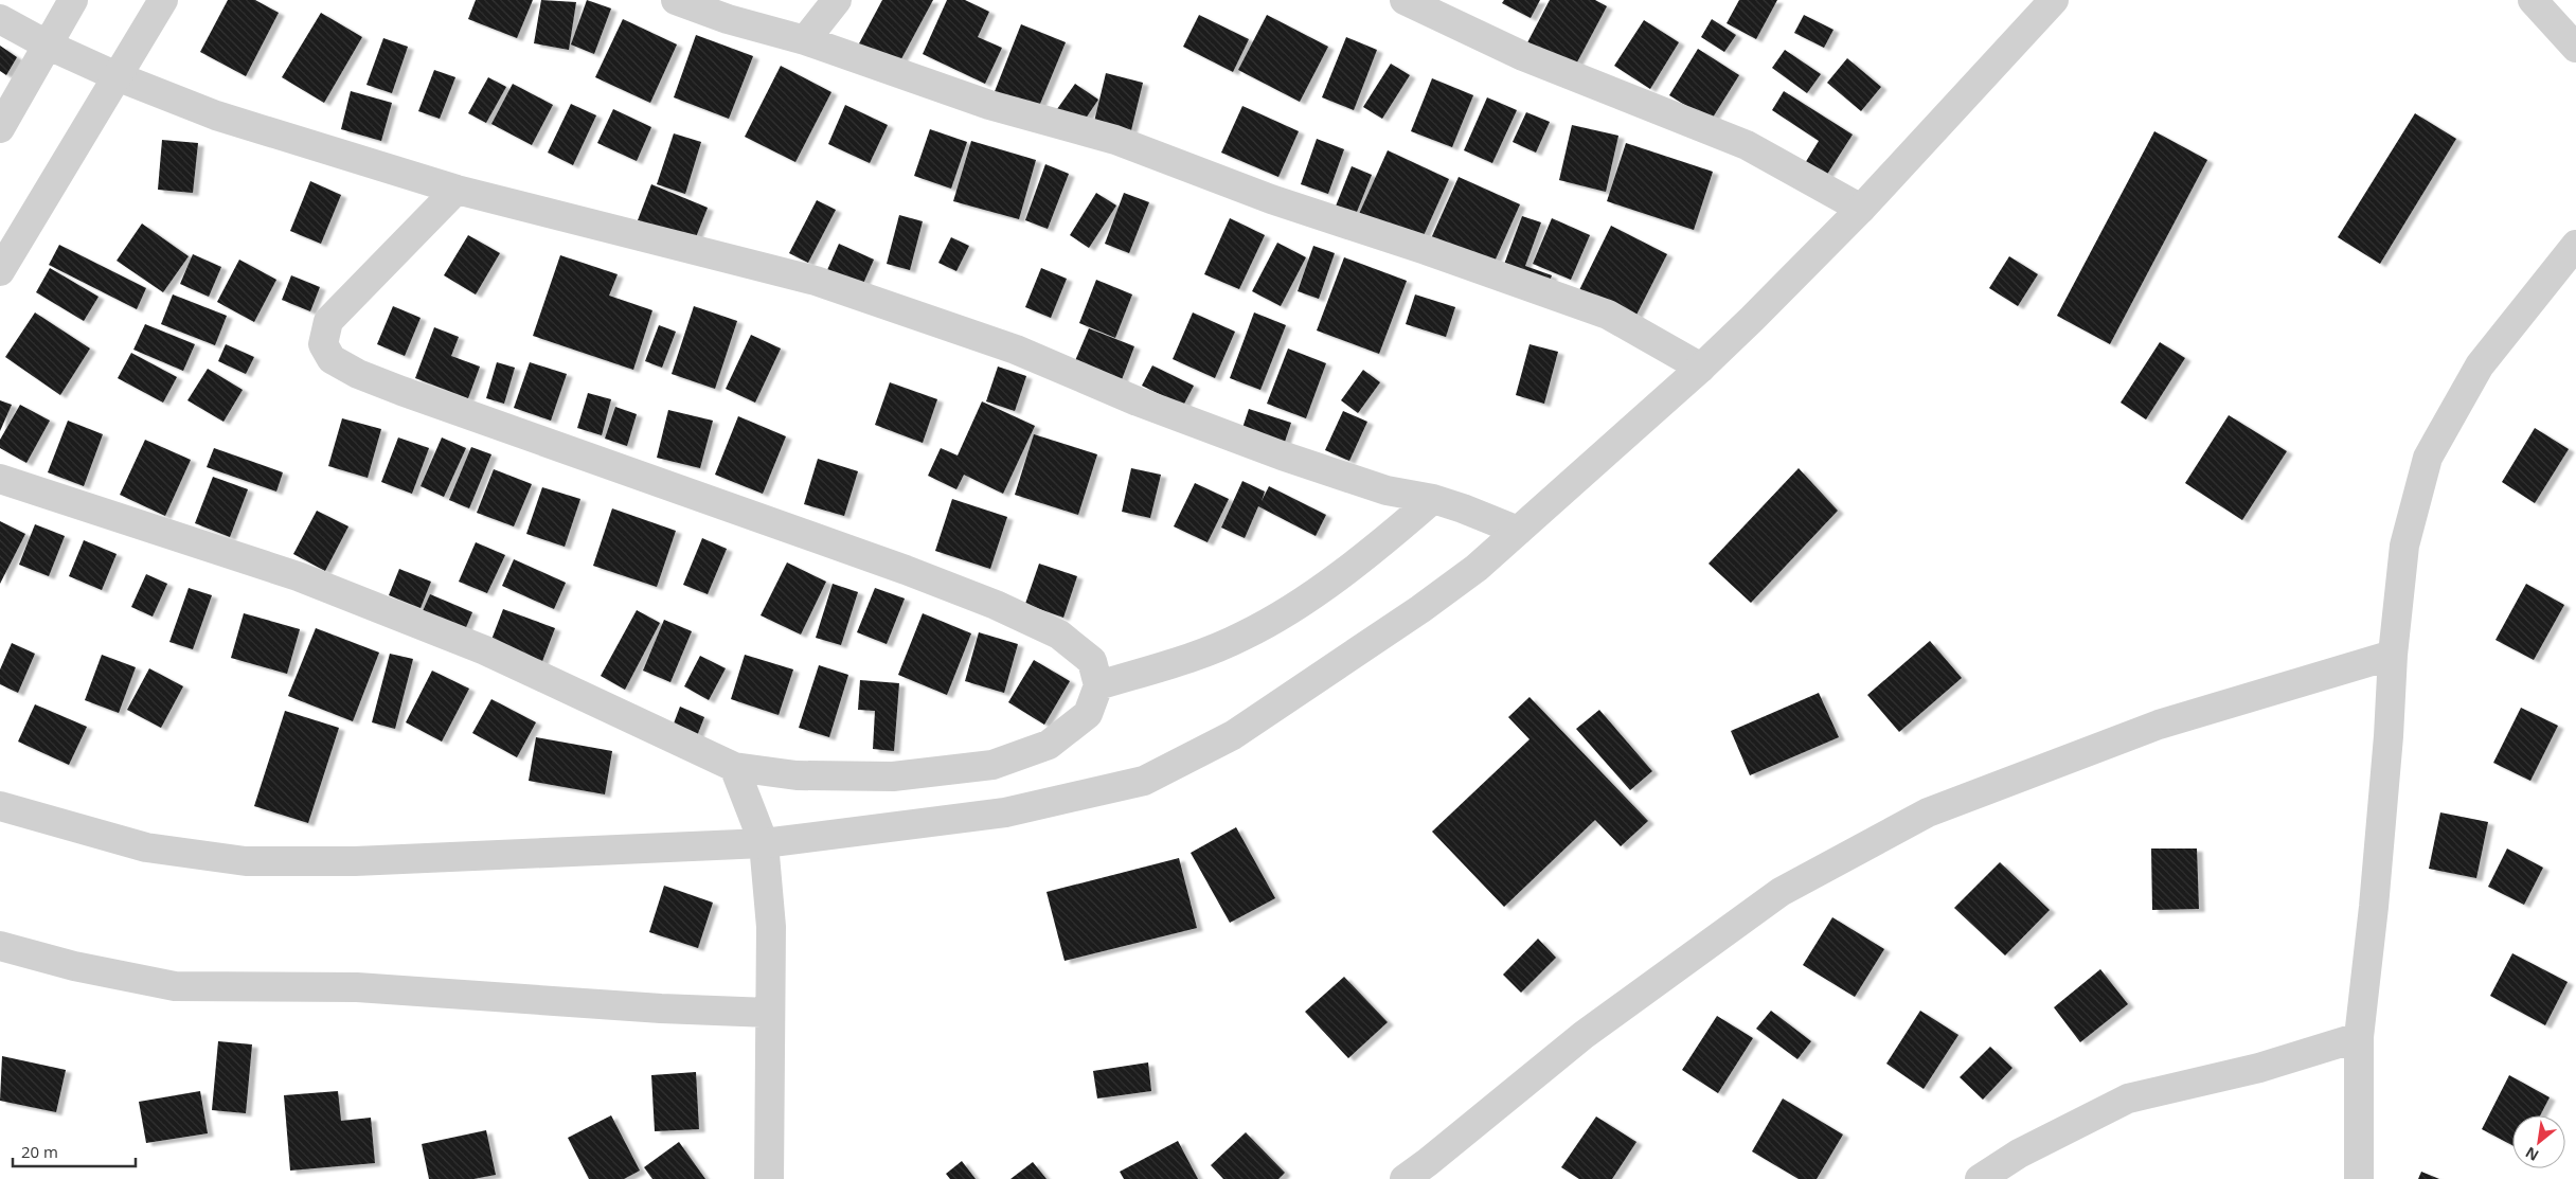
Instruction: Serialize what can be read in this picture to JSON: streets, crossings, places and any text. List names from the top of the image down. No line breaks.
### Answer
{"scale_bar":"20 m","north":"bottom left"}
